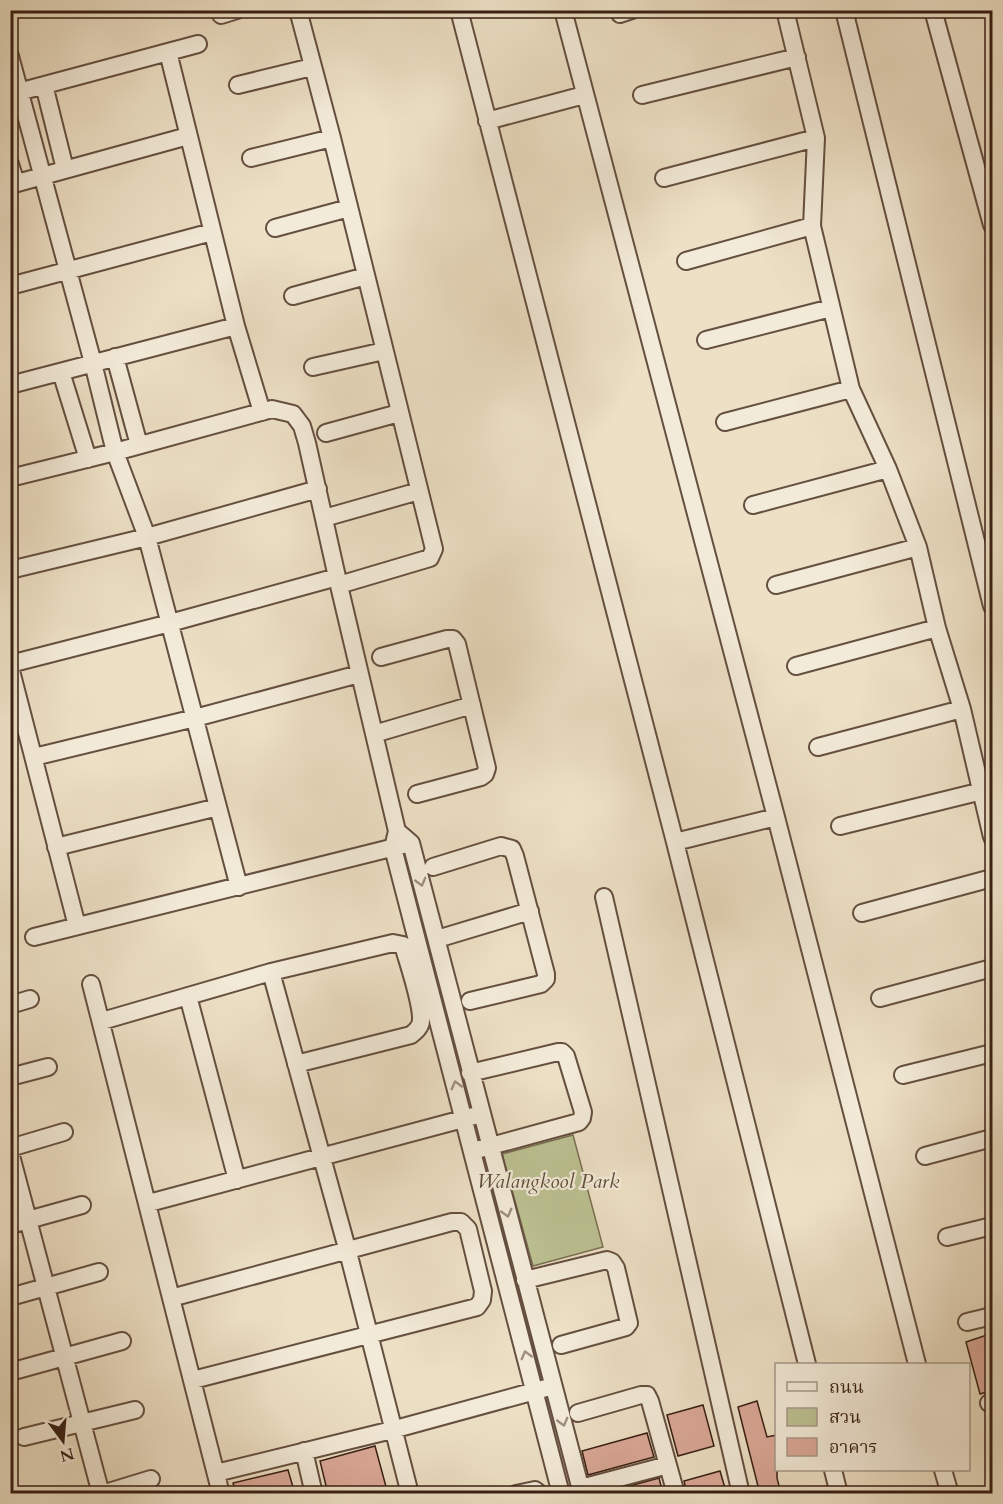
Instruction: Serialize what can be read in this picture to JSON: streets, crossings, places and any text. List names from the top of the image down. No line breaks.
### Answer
{"parks":["Walangkool Park"],"legend":["ถนน","สวน","อาคาร"],"north":"bottom"}
